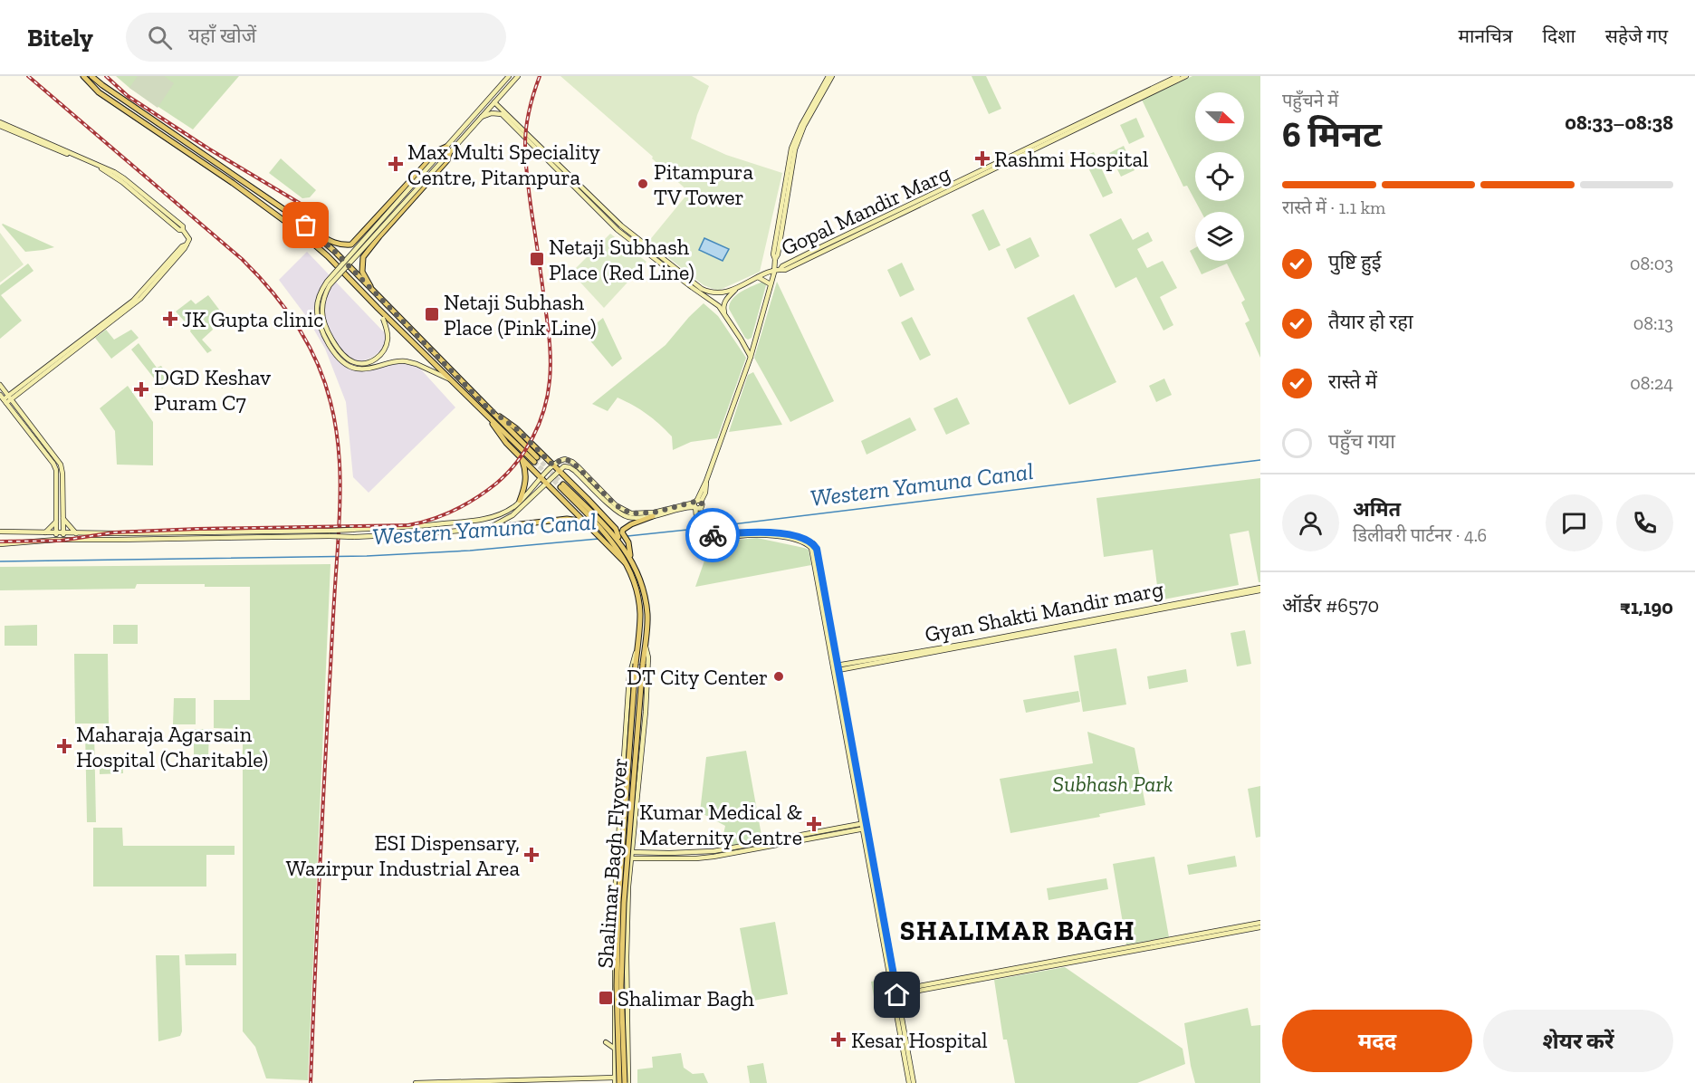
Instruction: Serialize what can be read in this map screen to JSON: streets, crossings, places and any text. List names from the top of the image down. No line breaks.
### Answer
{"streets":{"main road":["Shalimar Bagh Flyover"],"street":["Gopal Mandir Marg","Gyan Shakti Mandir marg"]},"districts":["SHALIMAR BAGH"],"water":["Western Yamuna Canal"],"parks":["Subhash Park"],"places":{"health":["Rashmi Hospital","Max Multi Speciality Centre, Pitampura","JK Gupta clinic","DGD Keshav Puram C7","Maharaja Agarsain Hospital (Charitable)","Kumar Medical & Maternity Centre","ESI Dispensary, Wazirpur Industrial Area","Kesar Hospital"],"other":["Pitampura TV Tower","DT City Center"],"transit":["Netaji Subhash Place (Red Line)","Netaji Subhash Place (Pink Line)","Shalimar Bagh"]},"north":"right","page":{"header":"Bitely","search":"यहाँ खोजें","nav":["मानचित्र","दिशा","सहेजे गए"],"heading":["6 मिनट","पहुँचने में","08:33–08:38"],"panel":["अमित","डिलीवरी पार्टनर · 4.6","ऑर्डर #6570","₹1,190"],"bar":"रास्ते में · 1.1 km","list":[["पुष्टि हुई","08:03"],["तैयार हो रहा","08:13"],["रास्ते में","08:24"],"पहुँच गया"],"buttons":["मदद","शेयर करें"]}}
